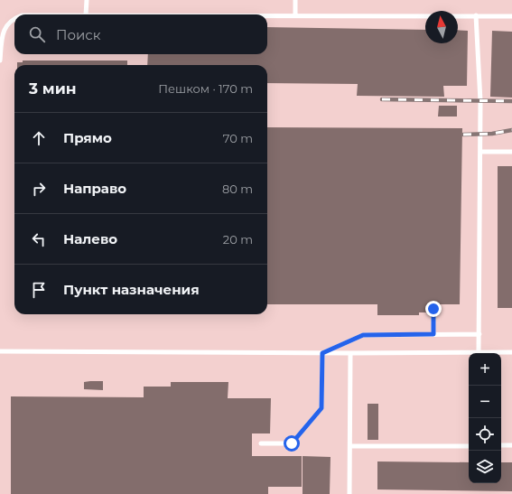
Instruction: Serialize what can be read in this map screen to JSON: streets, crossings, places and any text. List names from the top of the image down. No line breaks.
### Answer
{"north":"top","page":{"search":"Поиск","heading":["3 мин","Пешком · 170 m"],"list":[["Прямо","70 m"],["Направо","80 m"],["Налево","20 m"],"Пункт назначения"],"map_buttons":["+","−"]}}
